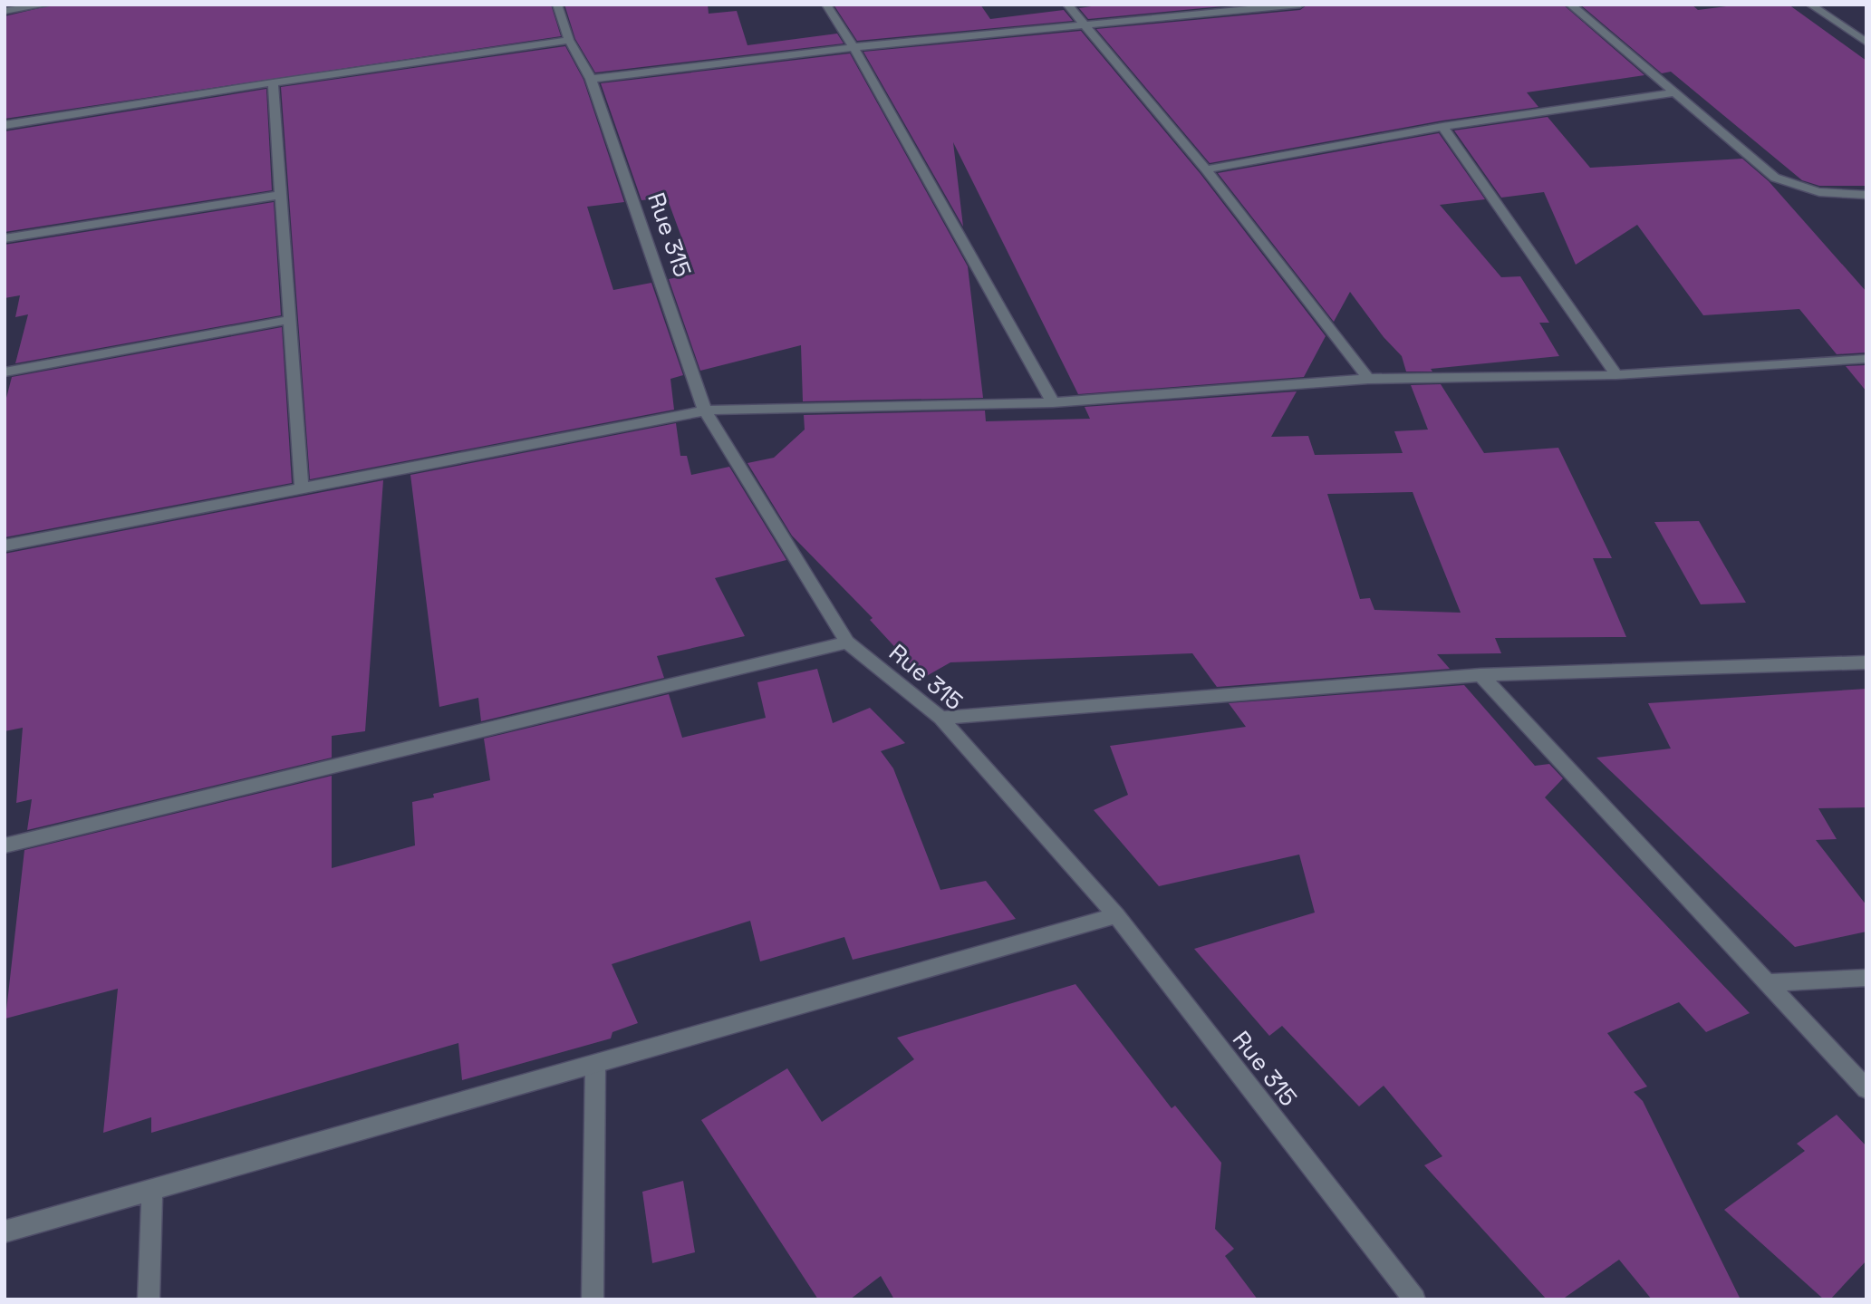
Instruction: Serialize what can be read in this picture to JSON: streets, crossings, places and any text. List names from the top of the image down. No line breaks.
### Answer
{"streets":{"street":["Rue 315"]}}
